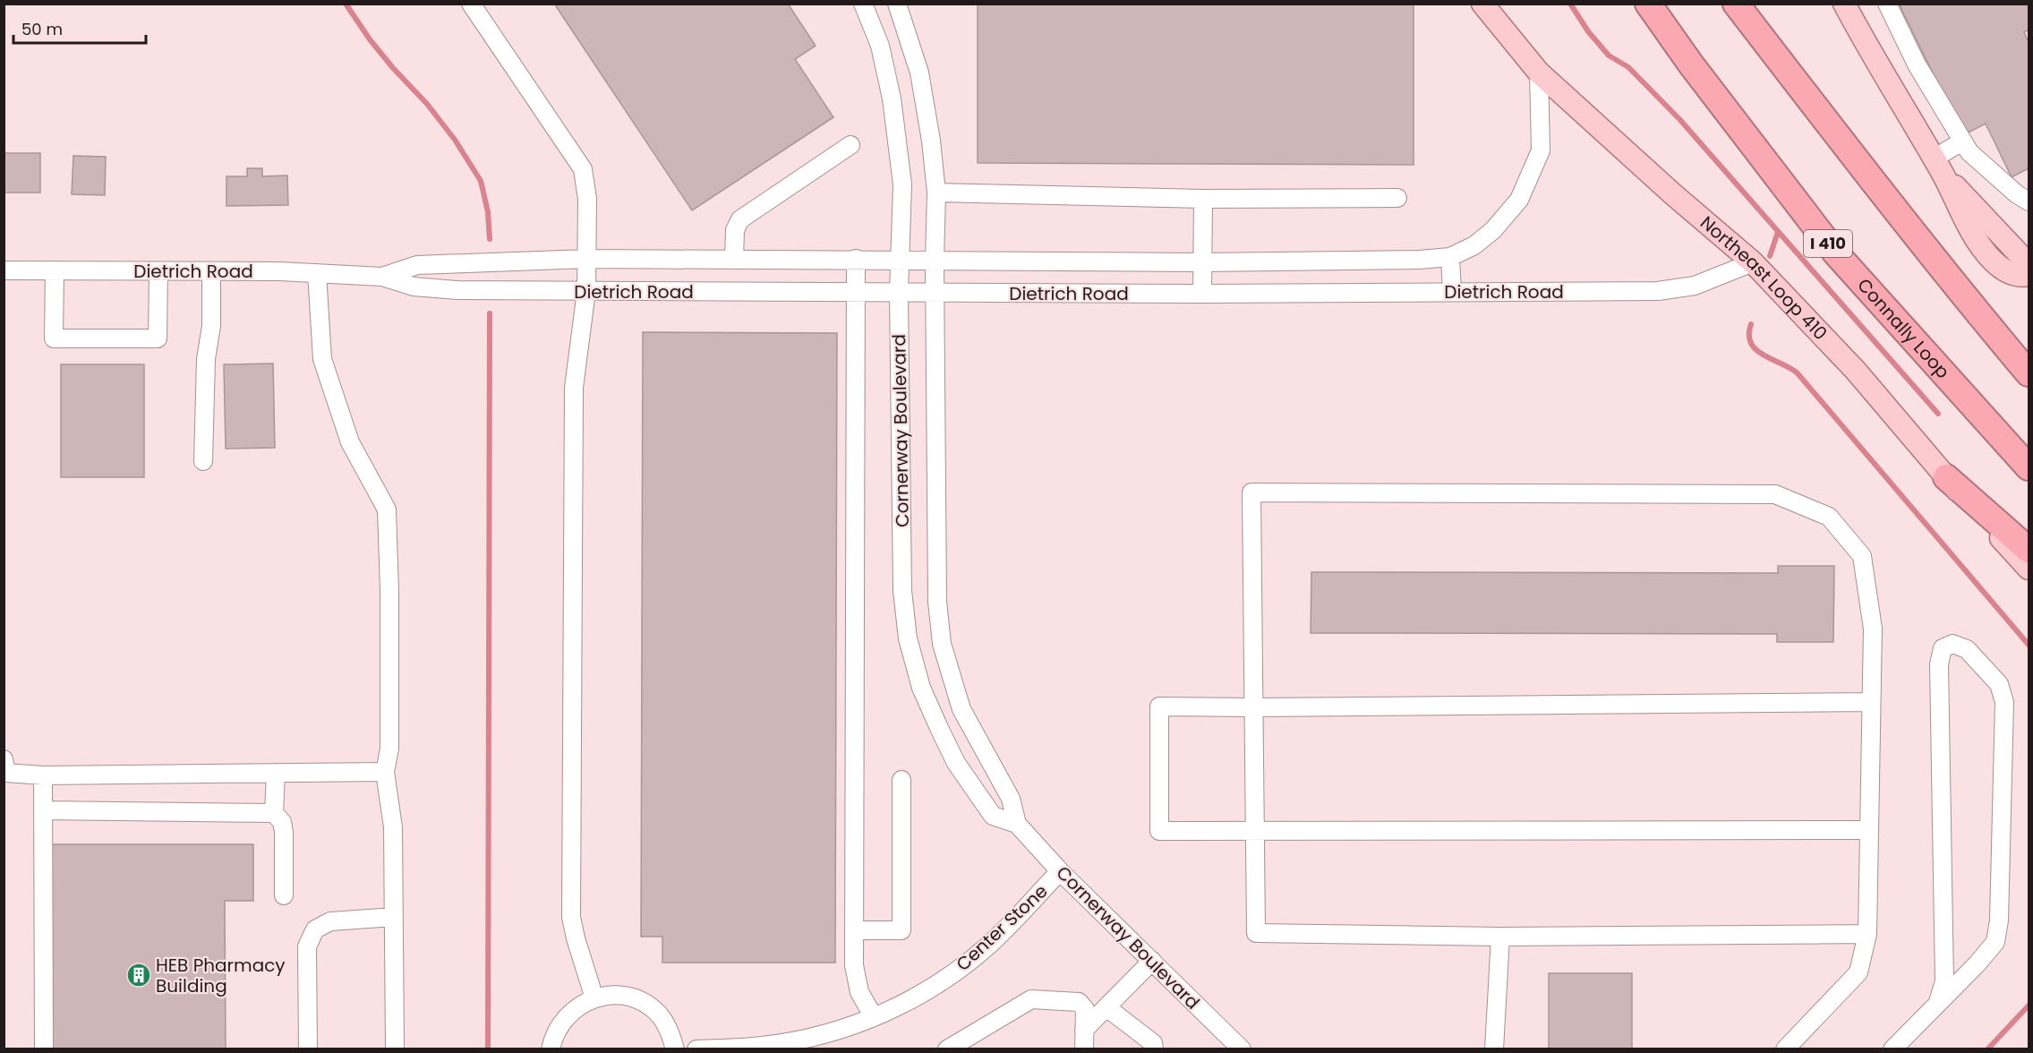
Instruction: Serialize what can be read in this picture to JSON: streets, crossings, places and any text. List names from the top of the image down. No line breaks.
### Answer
{"streets":{"highway":["I 410","Connally Loop"],"main road":["Northeast Loop 410"],"street":["Dietrich Road","Cornerway Boulevard","Center Stone"]},"crossings":[["Dietrich Road","Northeast Loop 410"],["Dietrich Road","Cornerway Boulevard"],["Cornerway Boulevard","Center Stone"]],"places":{"building":["HEB Pharmacy Building"]},"scale_bar":"50 m"}
